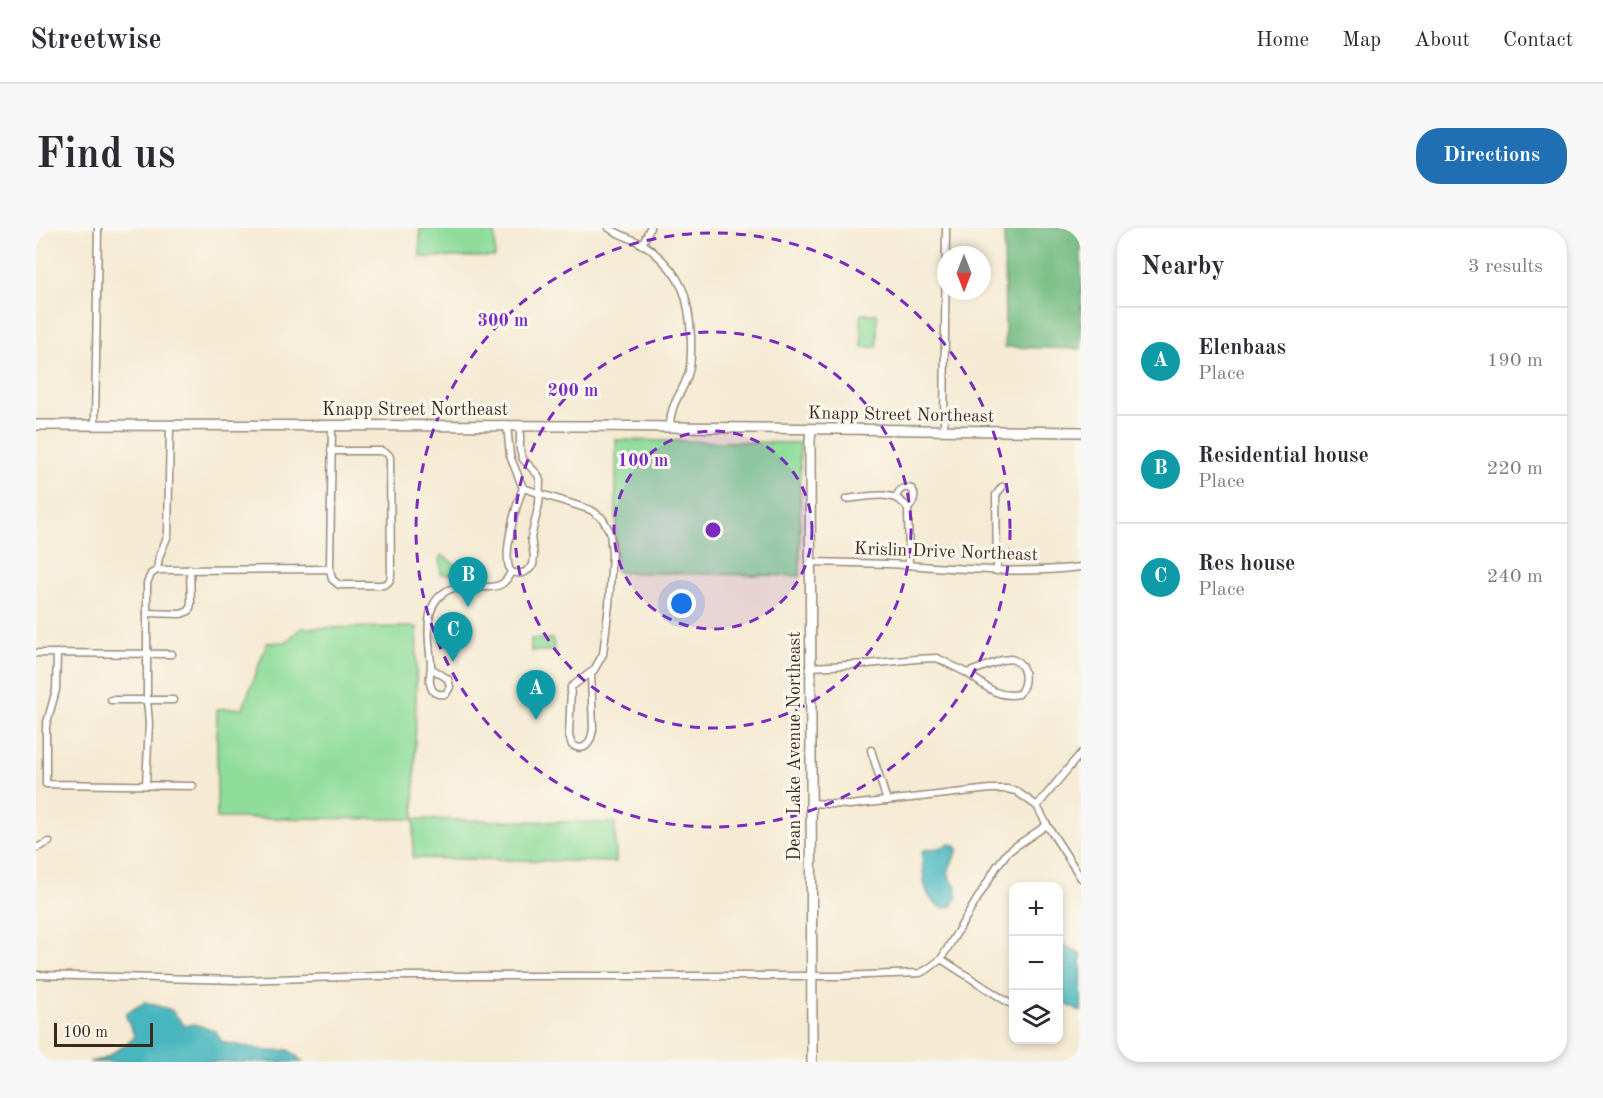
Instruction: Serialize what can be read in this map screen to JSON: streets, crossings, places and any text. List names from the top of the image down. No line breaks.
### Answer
{"streets":{"main road":["Knapp Street Northeast","Dean Lake Avenue Northeast"],"street":["Krislin Drive Northeast"]},"crossings":[["Knapp Street Northeast","Dean Lake Avenue Northeast"],["Krislin Drive Northeast","Dean Lake Avenue Northeast"]],"scale_bar":"100 m","north":"bottom","page":{"header":"Streetwise","nav":["Home","Map","About","Contact"],"buttons":"Directions","title":"Find us","heading":["Nearby","3 results"],"list":[{"mark":"A","name":"Elenbaas","note":"Place","value":"190 m"},{"mark":"B","name":"Residential house","note":"Place","value":"220 m"},{"mark":"C","name":"Res house","note":"Place","value":"240 m"}],"pins":["B","C","A"],"map_buttons":["+","−"],"scale":"100 m"},"rings":["300 m","200 m","100 m"]}
